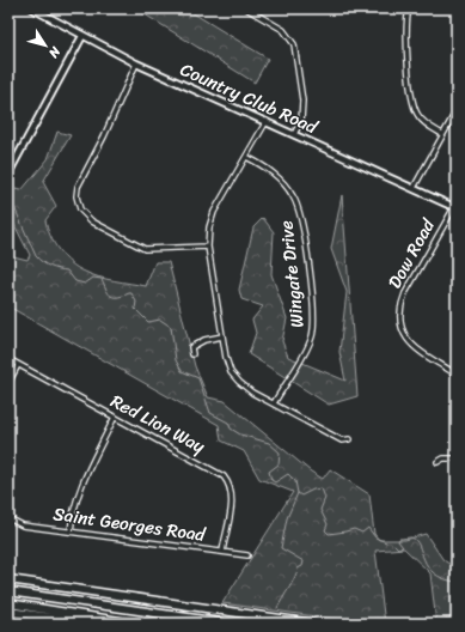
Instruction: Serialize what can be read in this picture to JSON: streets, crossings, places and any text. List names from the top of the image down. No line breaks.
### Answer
{"streets":{"street":["Country Club Road","Dow Road","Wingate Drive","Red Lion Way","Saint Georges Road"]},"crossings":[["Country Club Road","Dow Road"],["Red Lion Way","Saint Georges Road"]],"north":"bottom right"}
